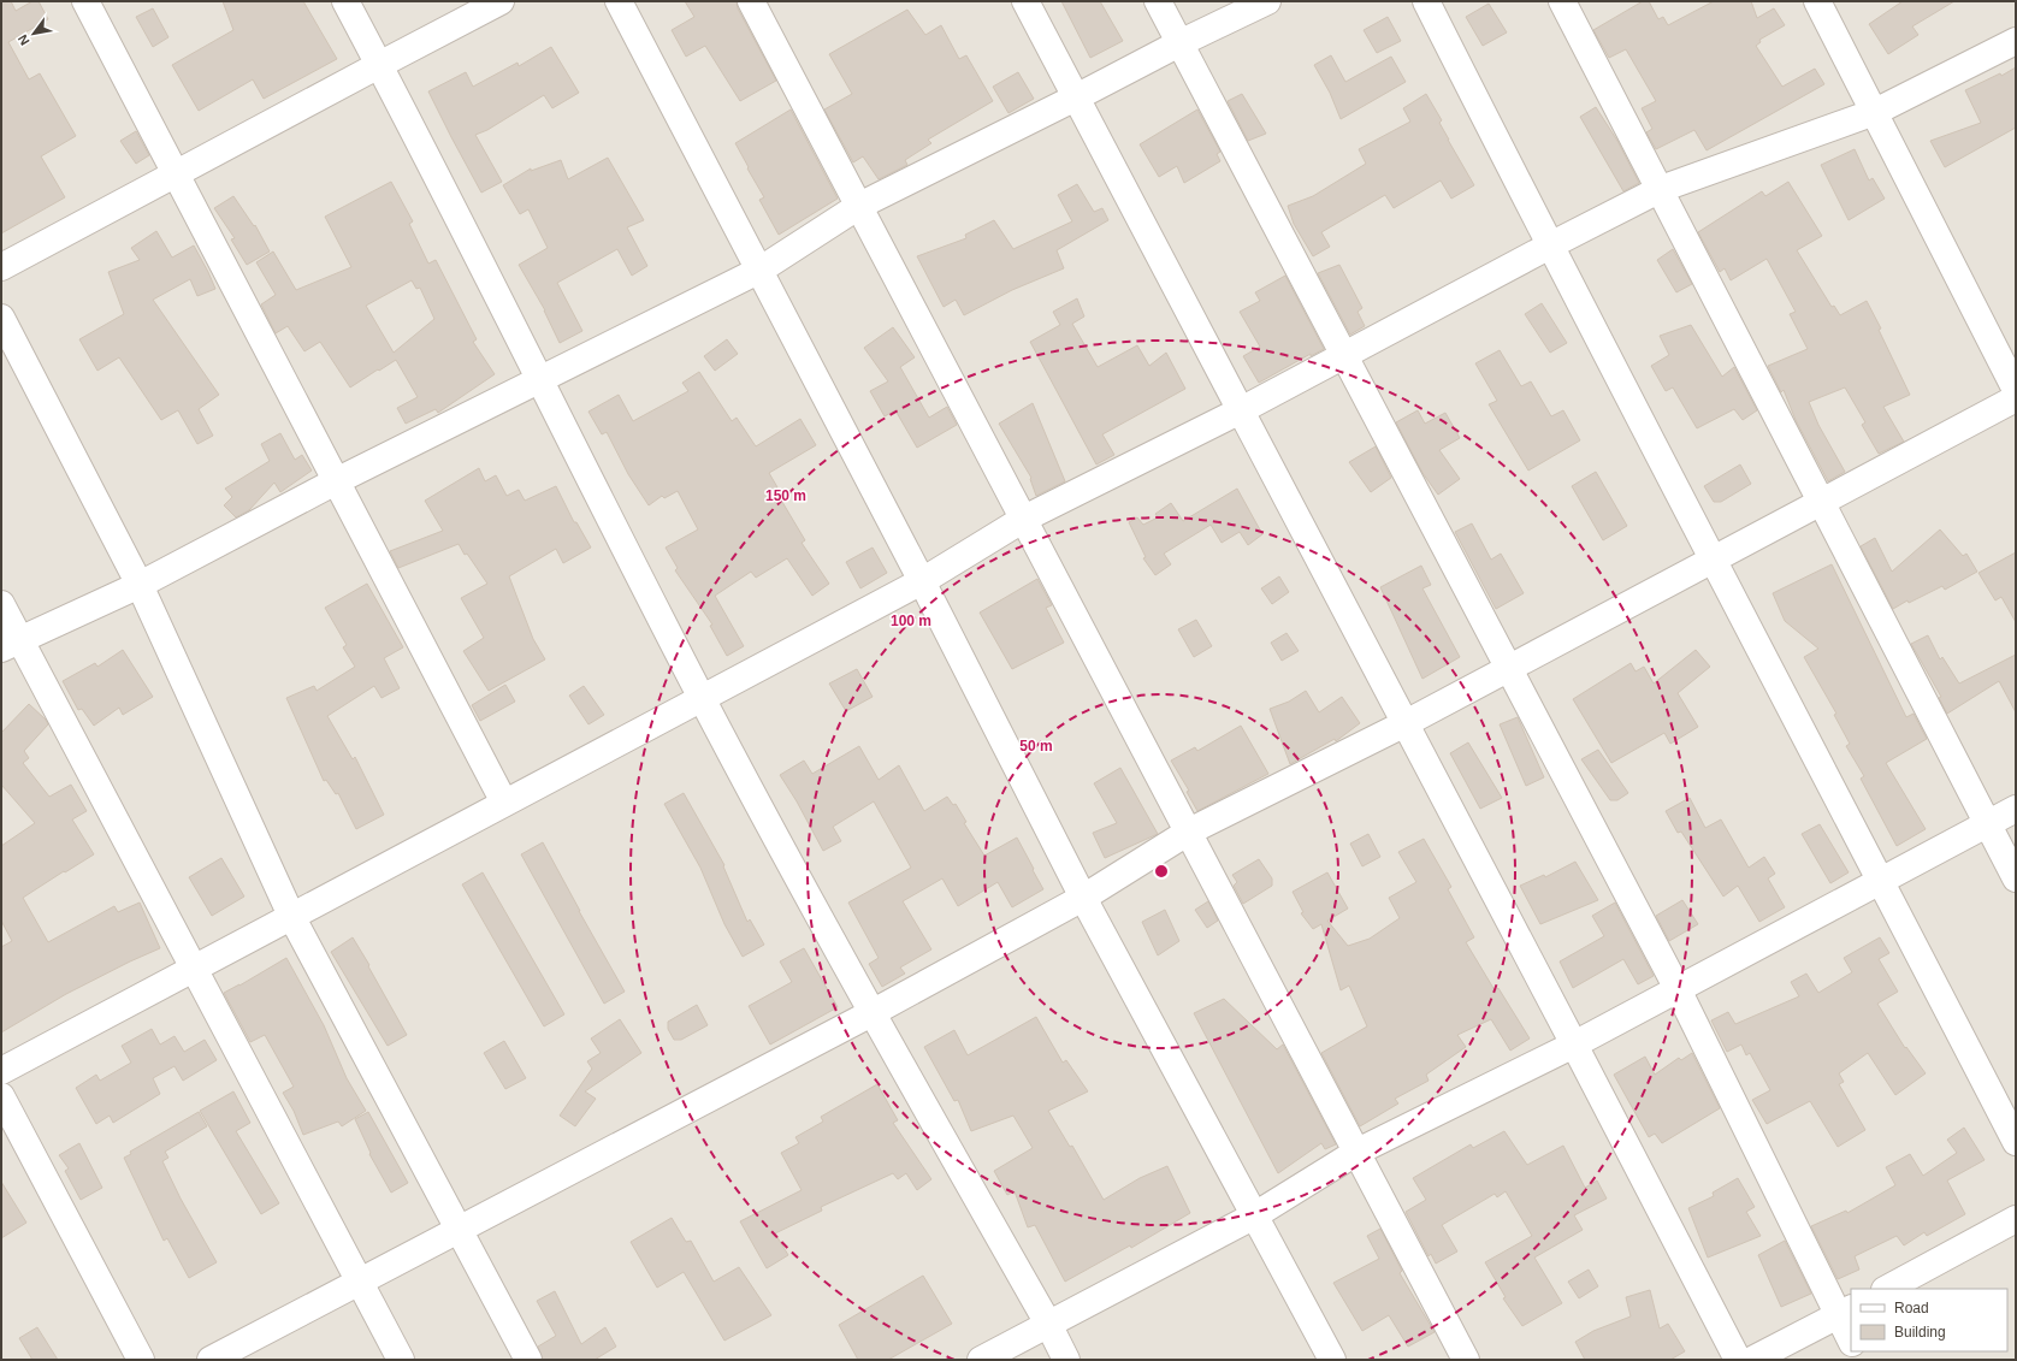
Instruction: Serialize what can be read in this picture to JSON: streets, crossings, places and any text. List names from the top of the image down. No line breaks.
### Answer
{"legend":["Road","Building"],"north":"bottom left","rings":["150 m","100 m","50 m"]}
